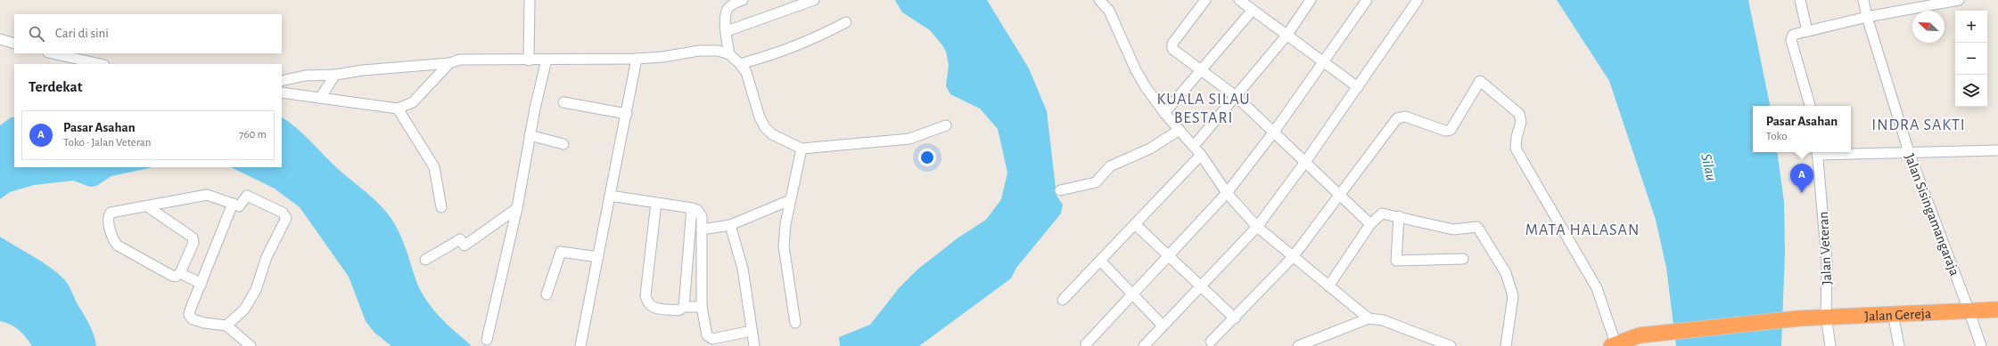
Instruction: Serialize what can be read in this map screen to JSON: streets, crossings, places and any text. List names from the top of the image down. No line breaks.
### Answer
{"streets":{"highway":["Jalan Gereja"],"street":["Jalan Sisingamangaraja","Jalan Veteran"]},"crossings":[["Jalan Sisingamangaraja","Jalan Gereja"],["Jalan Veteran","Jalan Gereja"]],"districts":["KUALA SILAU BESTARI","INDRA SAKTI","MATA HALASAN"],"water":["Silau"],"north":"top left","page":{"map_buttons":["+","−"],"search":"Cari di sini","heading":"Terdekat","popup":["Pasar Asahan","Toko"],"list":[{"mark":"A","name":"Pasar Asahan","note":"Toko · Jalan Veteran","value":"760 m"}],"pins":"A"}}
